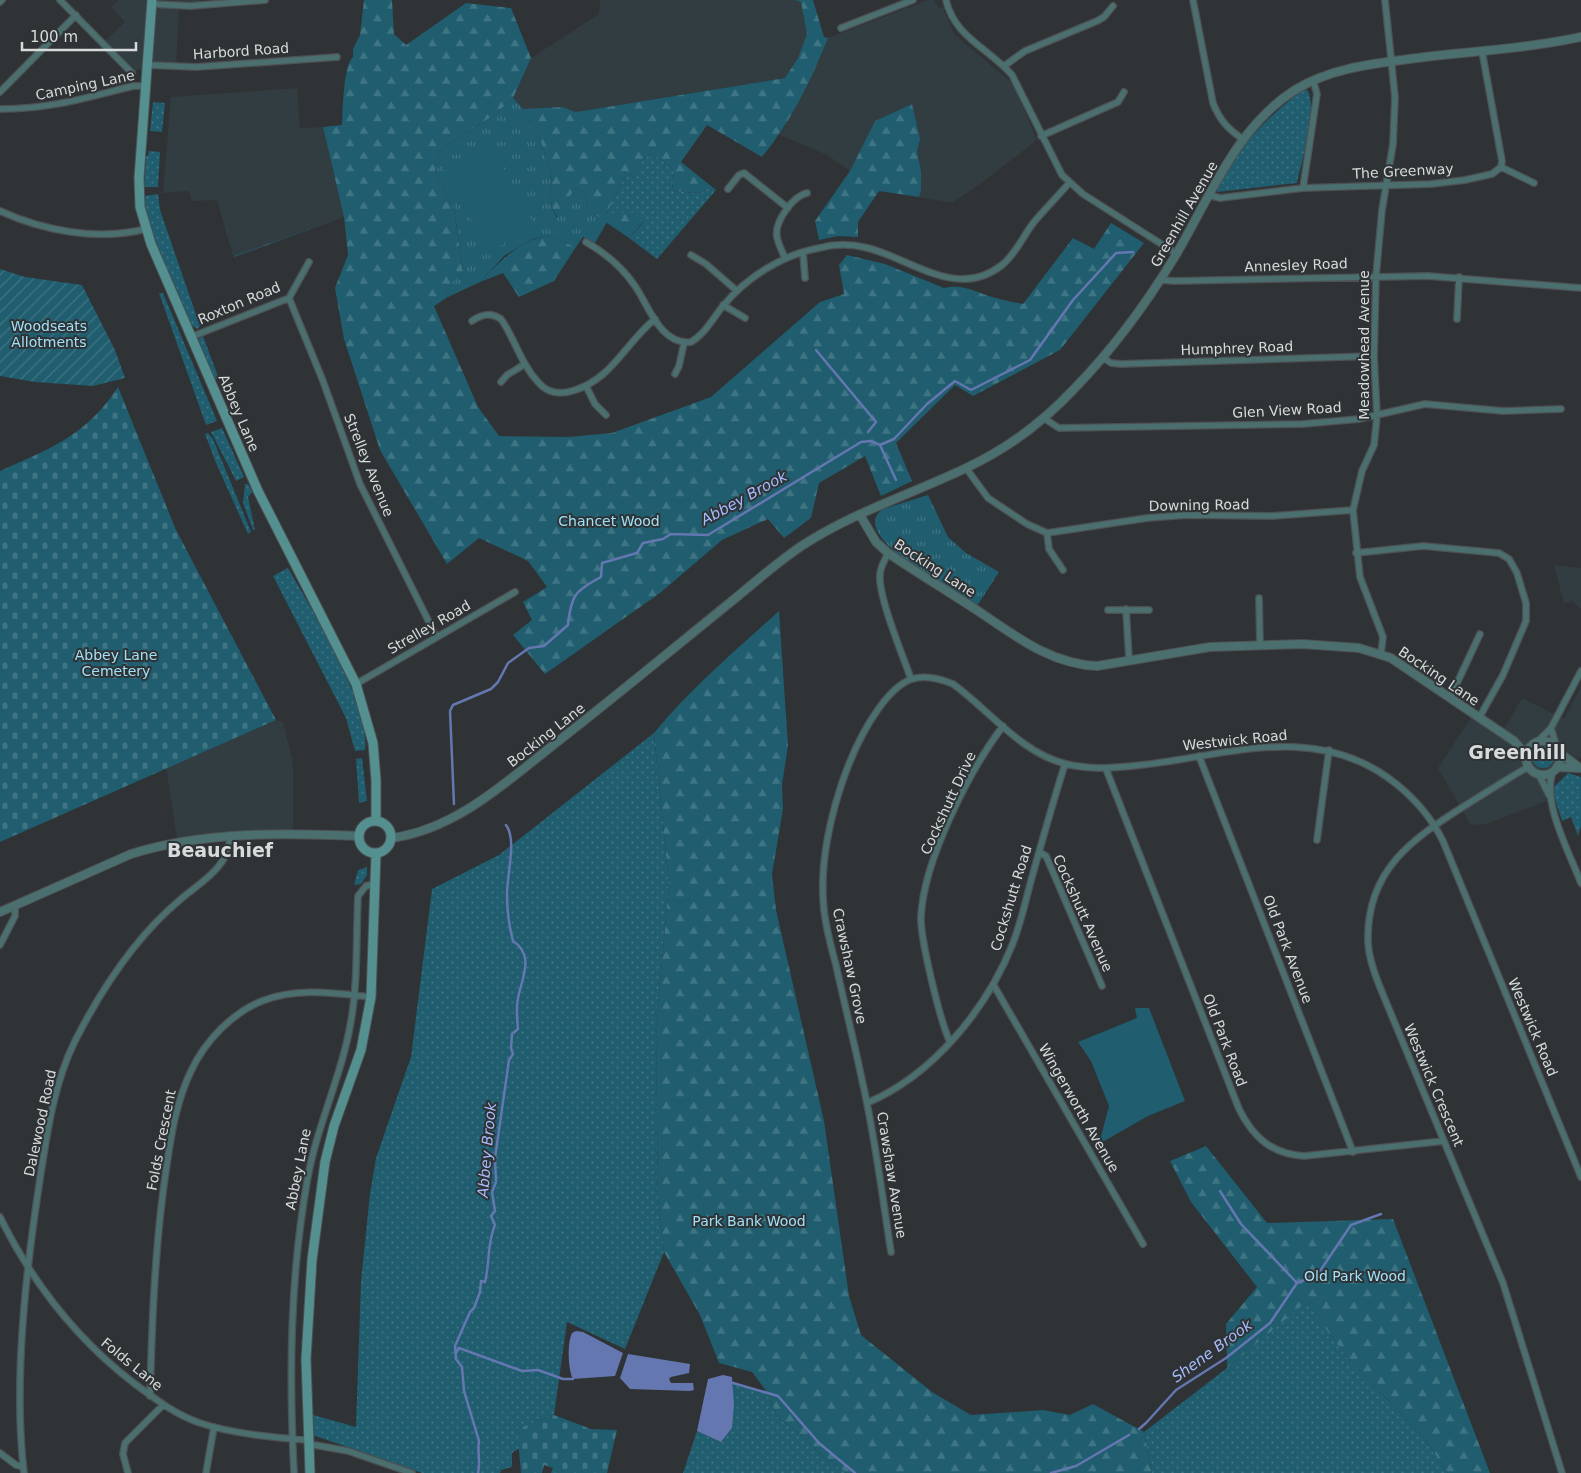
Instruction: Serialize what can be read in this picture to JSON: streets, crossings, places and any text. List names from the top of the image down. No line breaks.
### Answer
{"streets":{"main road":["Abbey Lane"],"street":["Harbord Road","Camping Lane","The Greenway","Greenhill Avenue","Annesley Road","Roxton Road","Meadowhead Avenue","Humphrey Road","Glen View Road","Strelley Avenue","Downing Road","Bocking Lane","Strelley Road","Westwick Road","Cockshutt Drive","Cockshutt Road","Cockshutt Avenue","Old Park Avenue","Crawshaw Grove","Old Park Road","Westwick Crescent","Wingerworth Avenue","Dalewood Road","Folds Crescent","Crawshaw Avenue","Folds Lane"]},"crossings":[["Harbord Road","Abbey Lane"],["Camping Lane","Abbey Lane"],["The Greenway","Greenhill Avenue"],["The Greenway","Meadowhead Avenue"],["Greenhill Avenue","Annesley Road"],["Greenhill Avenue","Meadowhead Avenue"],["Greenhill Avenue","Humphrey Road"],["Greenhill Avenue","Glen View Road"],["Greenhill Avenue","Bocking Lane"],["Annesley Road","Meadowhead Avenue"],["Roxton Road","Abbey Lane"],["Roxton Road","Strelley Avenue"],["Meadowhead Avenue","Humphrey Road"],["Meadowhead Avenue","Glen View Road"],["Meadowhead Avenue","Downing Road"],["Meadowhead Avenue","Bocking Lane"],["Abbey Lane","Bocking Lane"],["Abbey Lane","Strelley Road"],["Abbey Lane","Folds Crescent"],["Abbey Lane","Folds Lane"],["Strelley Avenue","Strelley Road"],["Bocking Lane","Westwick Crescent"],["Westwick Road","Cockshutt Drive"],["Westwick Road","Cockshutt Road"],["Westwick Road","Old Park Avenue"],["Westwick Road","Crawshaw Grove"],["Westwick Road","Old Park Road"],["Westwick Road","Westwick Crescent"],["Cockshutt Drive","Cockshutt Road"],["Cockshutt Road","Cockshutt Avenue"],["Cockshutt Road","Crawshaw Grove"],["Cockshutt Road","Wingerworth Avenue"],["Cockshutt Road","Crawshaw Avenue"],["Old Park Avenue","Old Park Road"],["Crawshaw Grove","Crawshaw Avenue"],["Old Park Road","Westwick Crescent"],["Dalewood Road","Folds Lane"],["Folds Crescent","Folds Lane"]],"districts":["Greenhill","Beauchief"],"water":["Abbey Brook","Shene Brook"],"parks":["Woodseats Allotments","Chancet Wood","Abbey Lane Cemetery","Park Bank Wood","Old Park Wood"],"scale_bar":"100 m"}
